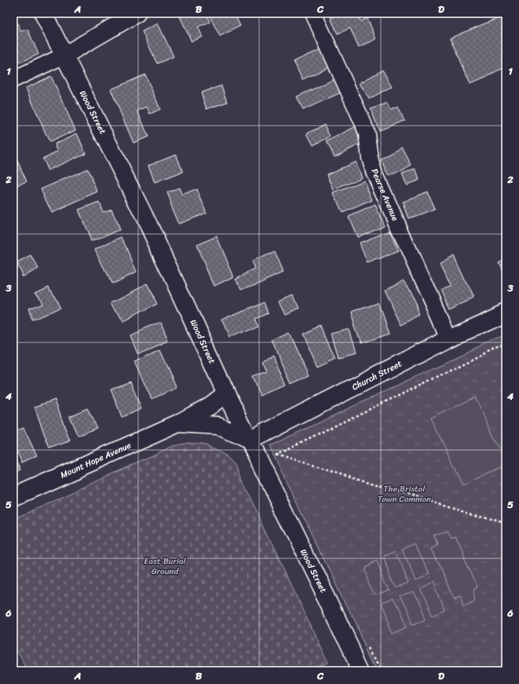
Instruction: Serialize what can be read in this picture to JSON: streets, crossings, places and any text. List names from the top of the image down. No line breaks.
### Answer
{"streets":{"main road":["Wood Street","Church Street","Mount Hope Avenue"],"street":["Pearse Avenue"]},"crossings":[["Wood Street","Church Street"],["Wood Street","Mount Hope Avenue"],["Pearse Avenue","Church Street"],["Church Street","Mount Hope Avenue"]],"parks":["The Bristol Town Common","East Burial Ground"],"grid":{"columns":["A","B","C","D"],"rows":["1","2","3","4","5","6"]}}
